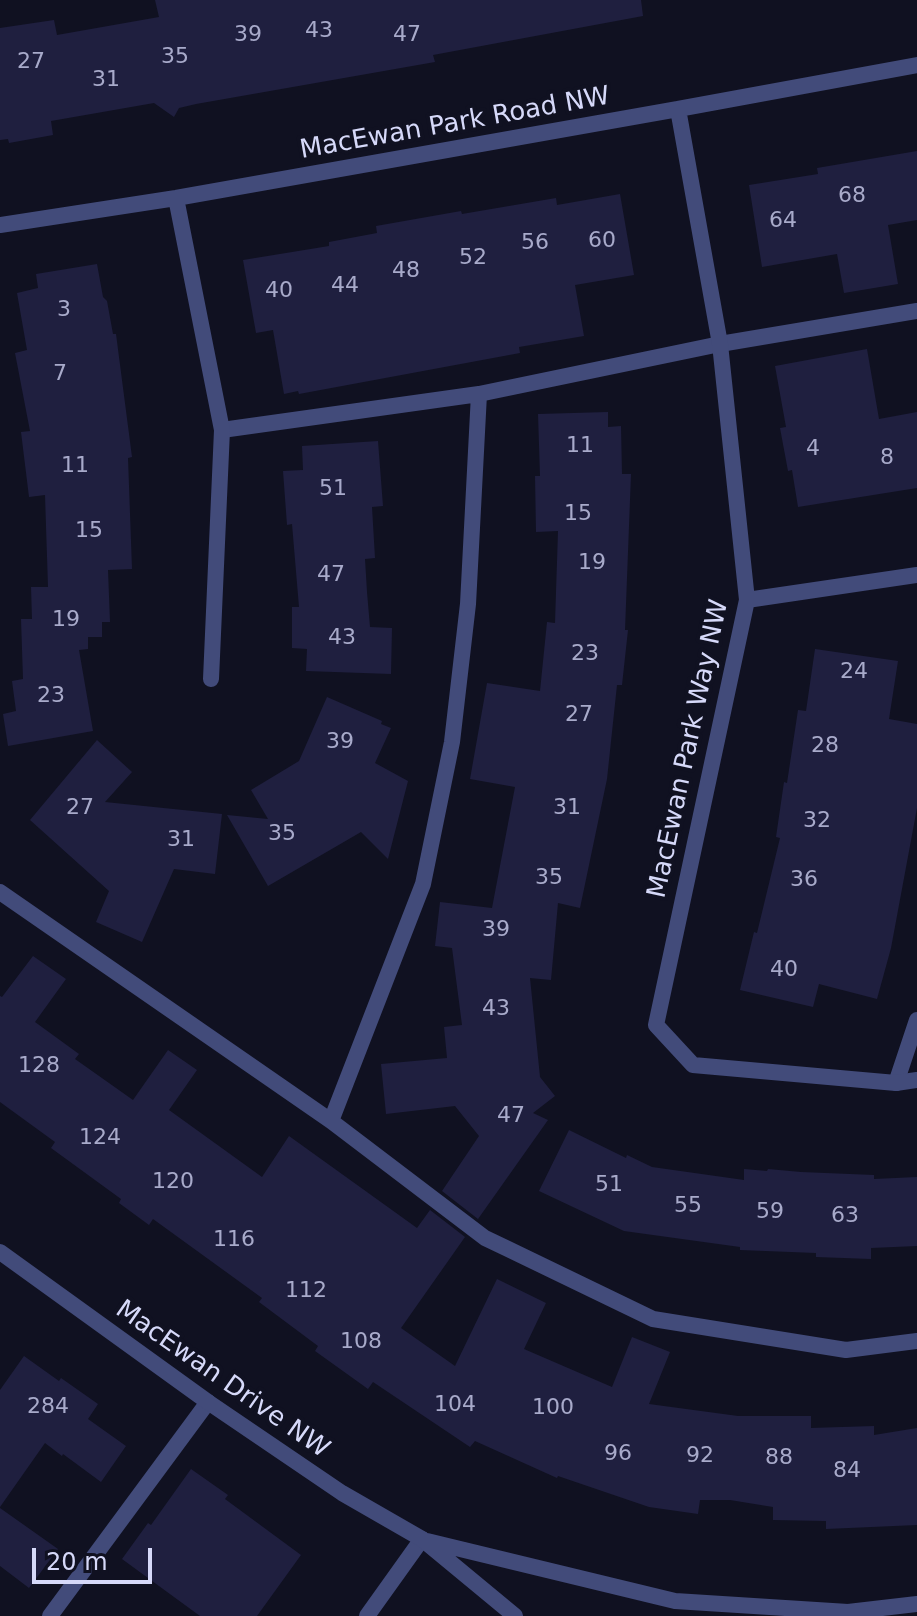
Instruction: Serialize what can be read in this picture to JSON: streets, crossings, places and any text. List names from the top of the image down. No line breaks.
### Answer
{"streets":{"street":["MacEwan Park Road NW","MacEwan Park Way NW","MacEwan Drive NW"]},"crossings":[["MacEwan Park Road NW","MacEwan Park Way NW"]],"house_numbers":["43","39","47","35","27","31","68","64","60","56","52","48","44","40","3","7","11","4","8","11","51","15","15","19","47","19","43","23","24","23","27","39","28","27","31","32","35","31","35","36","39","40","43","128","47","124","120","51","55","59","63","116","112","108","104","284","100","96","92","88","84"],"scale_bar":"20 m"}
